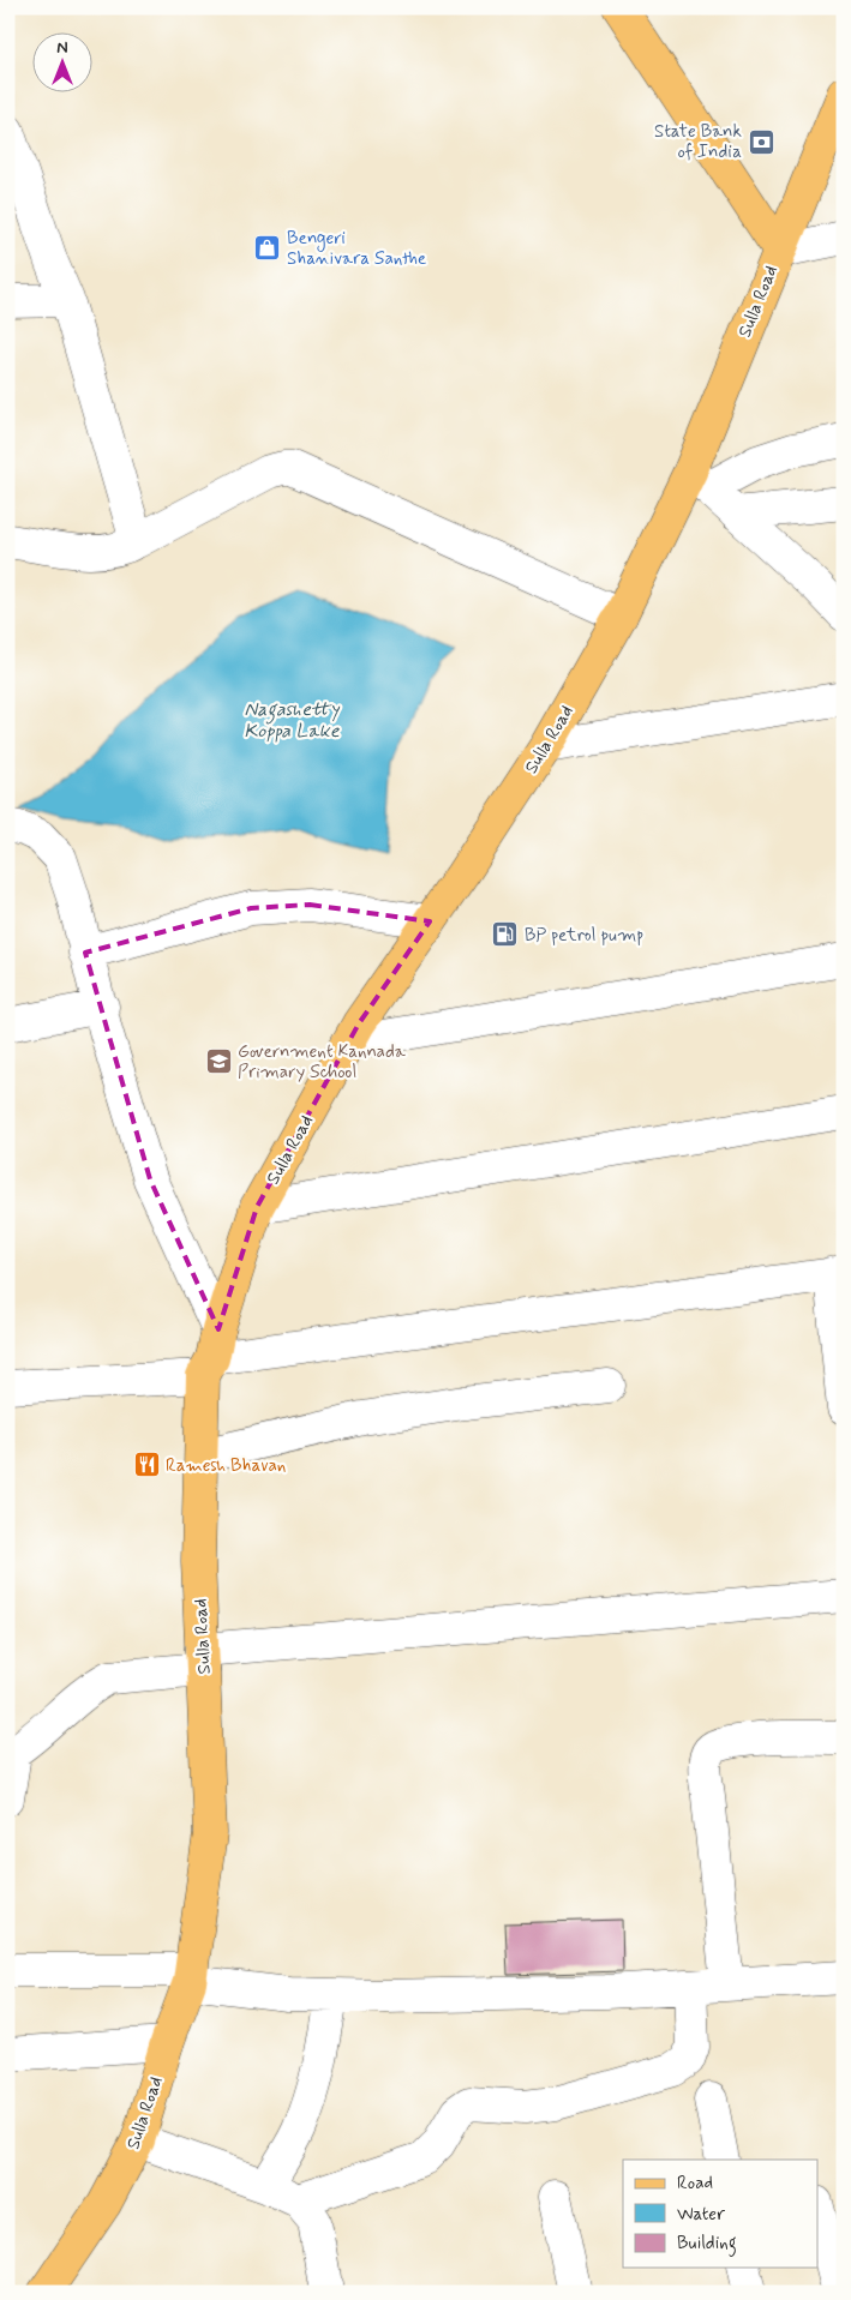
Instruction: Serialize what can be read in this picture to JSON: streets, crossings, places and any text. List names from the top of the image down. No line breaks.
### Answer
{"streets":{"main road":["Sulla Road"]},"water":["Nagashetty Koppa Lake"],"places":{"bank":["State Bank of India"],"shop":["Bengeri Shanivara Santhe"],"fuel station":["BP petrol pump"],"school or university":["Government Kannada Primary School"],"restaurant":["Ramesh Bhavan"]},"legend":["Road","Water","Building"],"north":"top"}
